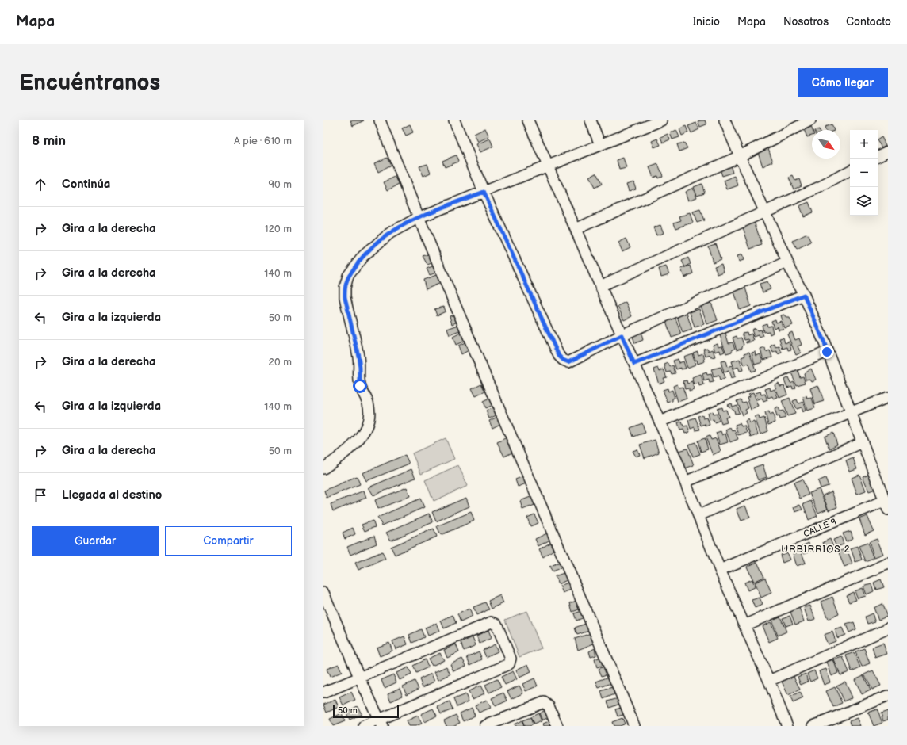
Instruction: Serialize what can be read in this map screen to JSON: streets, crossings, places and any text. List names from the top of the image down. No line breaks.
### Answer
{"streets":{"street":["CALLE 9"]},"districts":["URBIRRIOS 2"],"scale_bar":"50 m","north":"bottom right","page":{"header":"Mapa","nav":["Inicio","Mapa","Nosotros","Contacto"],"buttons":["Cómo llegar",["Guardar","Compartir"]],"title":"Encuéntranos","heading":["8 min","A pie · 610 m"],"map_buttons":["+","−"],"list":[["Continúa","90 m"],["Gira a la derecha","120 m"],["Gira a la derecha","140 m"],["Gira a la izquierda","50 m"],["Gira a la derecha","20 m"],["Gira a la izquierda","140 m"],["Gira a la derecha","50 m"],"Llegada al destino"],"scale":"50 m"}}
